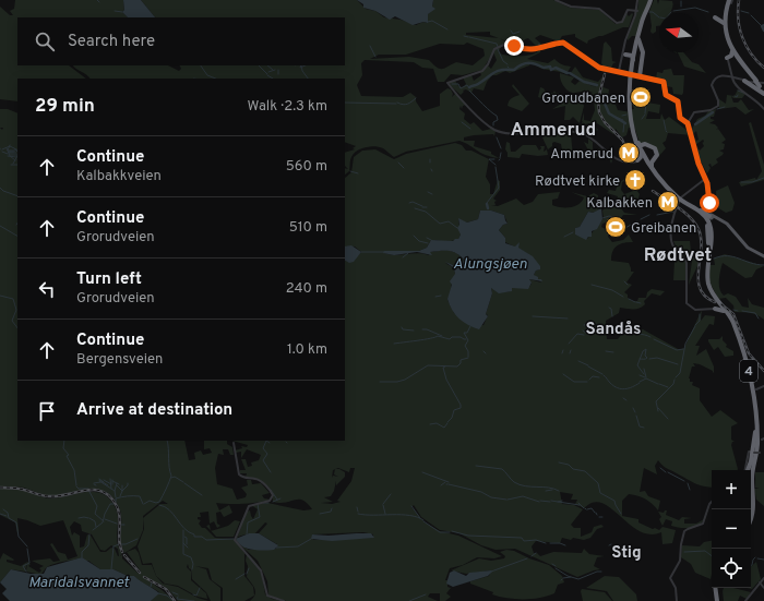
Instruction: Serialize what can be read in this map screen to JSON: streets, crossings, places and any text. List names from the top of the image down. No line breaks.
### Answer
{"streets":{"highway":["4"]},"districts":["Ammerud","Rødtvet","Sandås","Stig"],"water":["Alungsjøen","Maridalsvannet"],"places":{"sports":["Grorudbanen","Greibanen"],"metro station":["Ammerud","Kalbakken"],"church":["Rødtvet kirke"]},"north":"left","page":{"search":"Search here","heading":["29 min","Walk · 2.3 km"],"list":[["Continue","Kalbakkveien","560 m"],["Continue","Grorudveien","510 m"],["Turn left","Grorudveien","240 m"],["Continue","Bergensveien","1.0 km"],"Arrive at destination"],"map_buttons":["+","−"]}}
